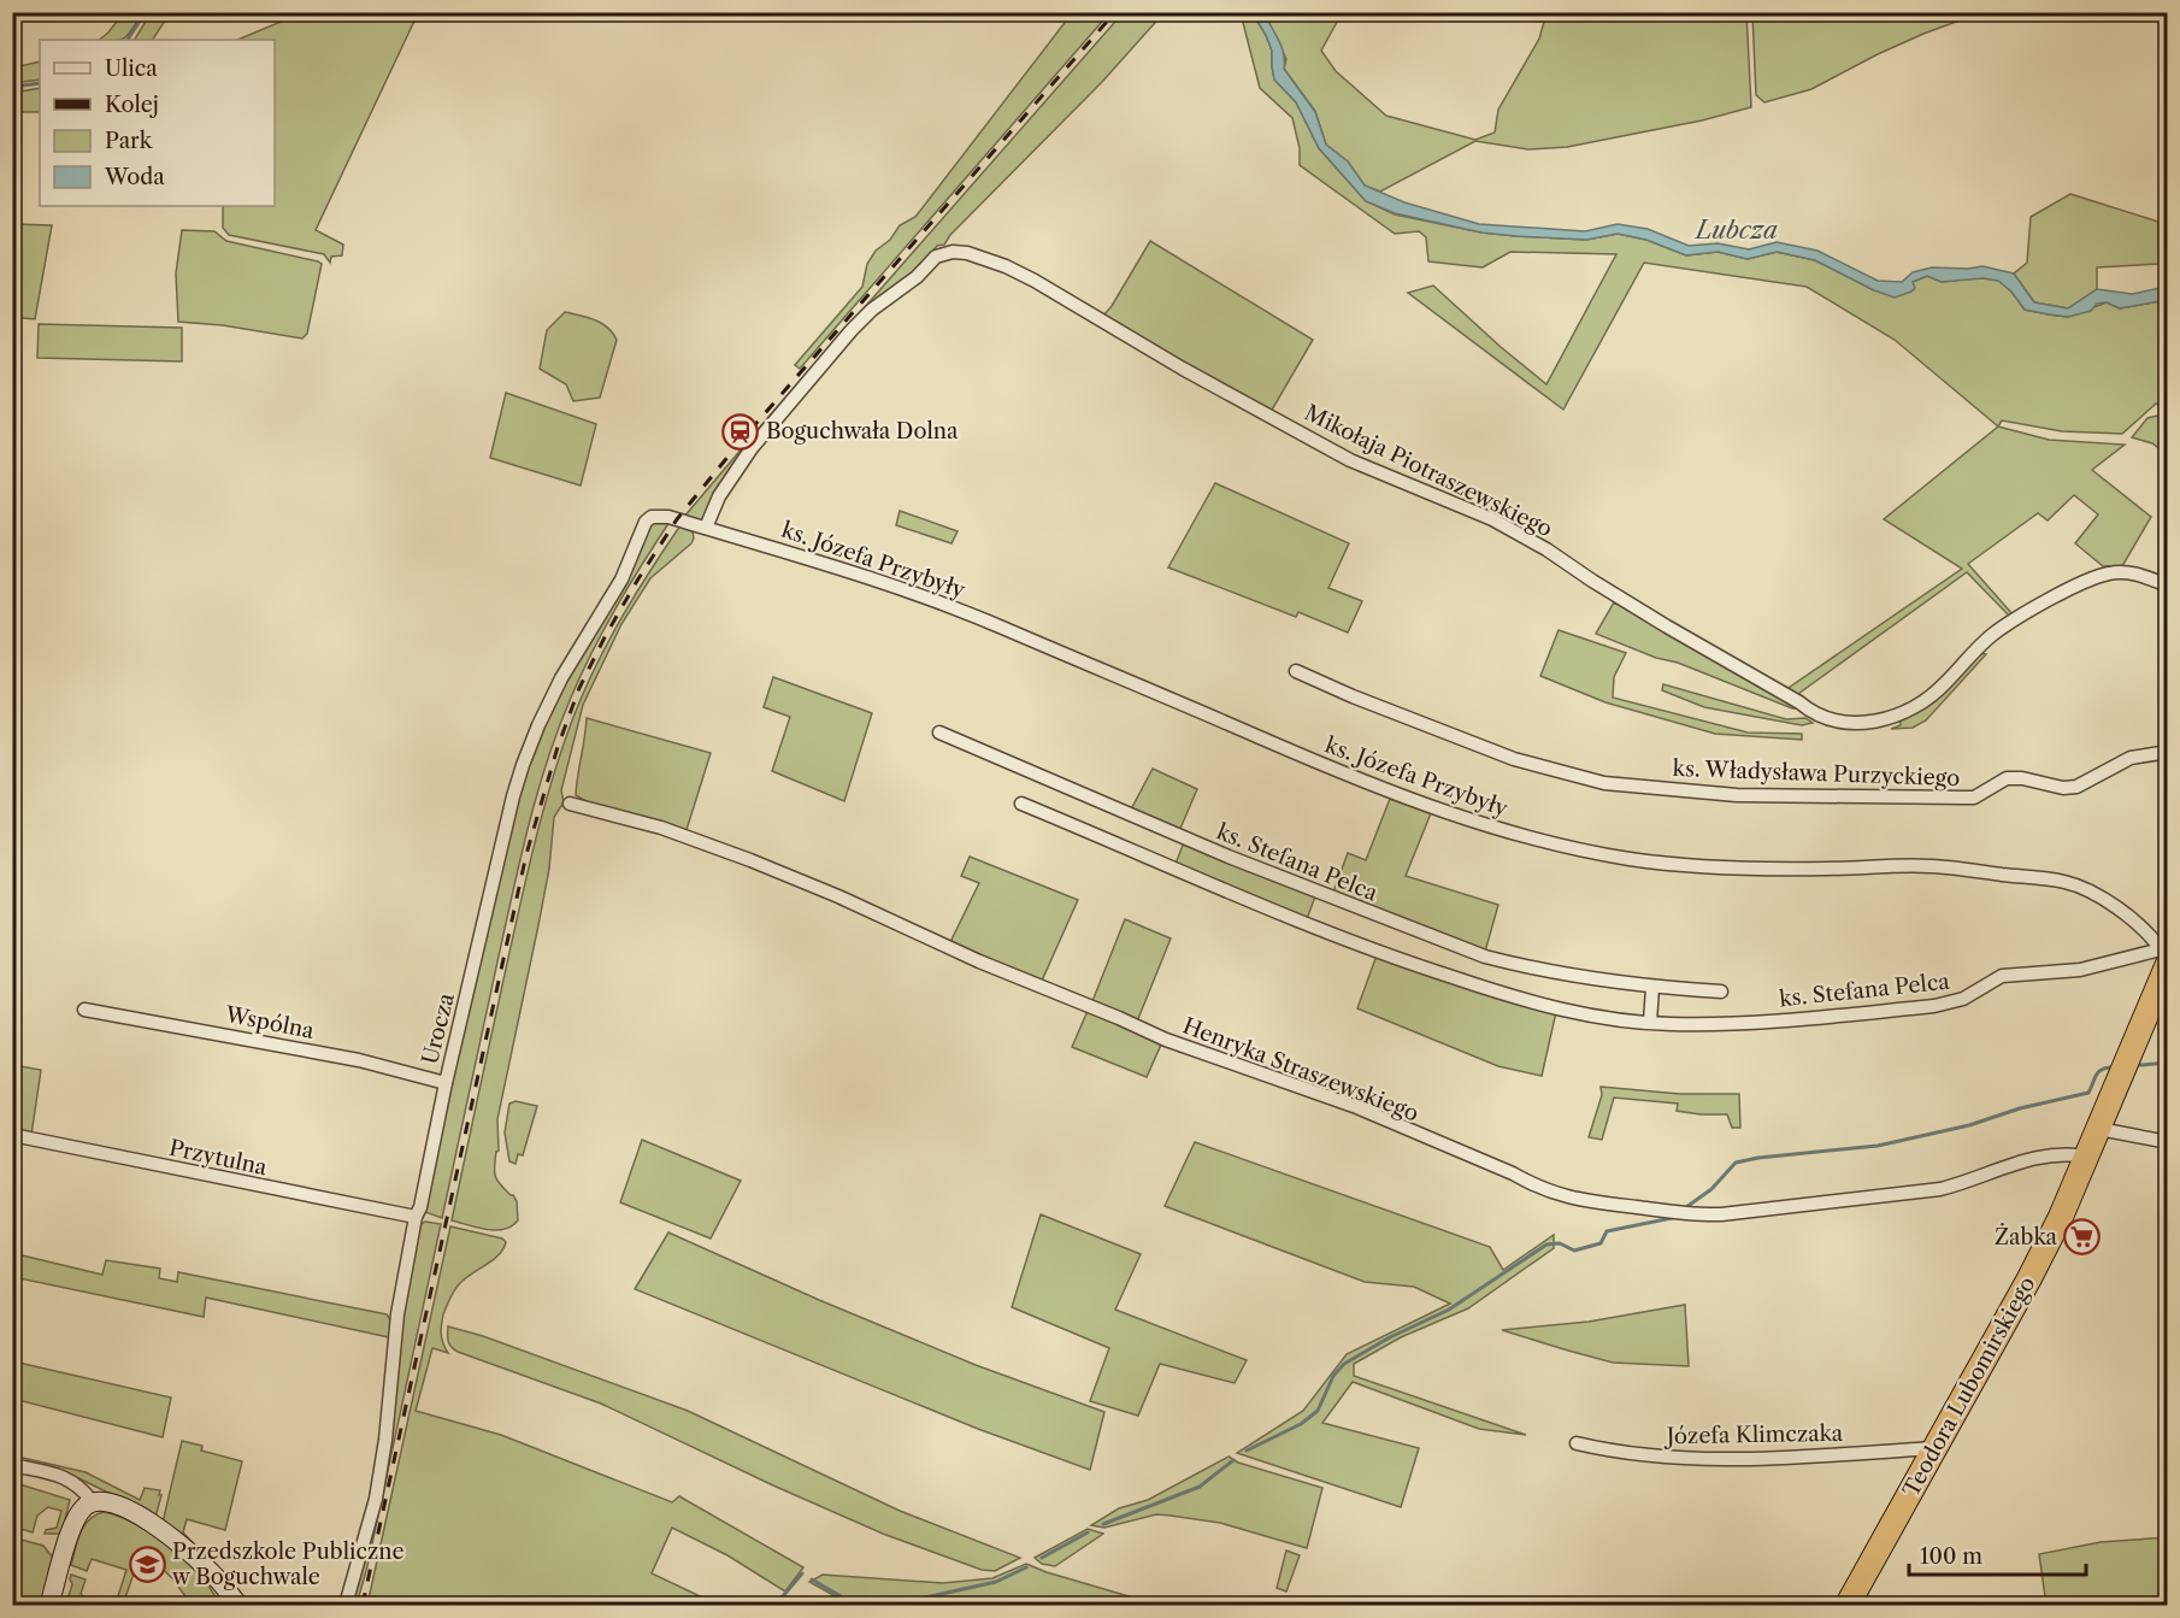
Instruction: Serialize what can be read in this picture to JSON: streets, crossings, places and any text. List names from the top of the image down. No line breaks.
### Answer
{"streets":{"highway":["Teodora Lubomirskiego"],"street":["Mikołaja Piotraszewskiego","ks. Józefa Przybyły","ks. Władysława Purzyckiego","ks. Stefana Pelca","Wspólna","Urocza","Henryka Straszewskiego","Przytulna","Józefa Klimczaka"]},"crossings":[["Mikołaja Piotraszewskiego","ks. Józefa Przybyły"],["ks. Józefa Przybyły","ks. Stefana Pelca"],["ks. Józefa Przybyły","Urocza"],["ks. Józefa Przybyły","Teodora Lubomirskiego"],["ks. Stefana Pelca","Teodora Lubomirskiego"],["Wspólna","Urocza"],["Urocza","Przytulna"],["Henryka Straszewskiego","Teodora Lubomirskiego"],["Teodora Lubomirskiego","Józefa Klimczaka"]],"water":["Lubcza"],"places":{"station":["Boguchwała Dolna"],"supermarket":["Żabka"],"school or university":["Przedszkole Publiczne w Boguchwale"]},"legend":["Ulica","Kolej","Park","Woda"],"scale_bar":"100 m"}
